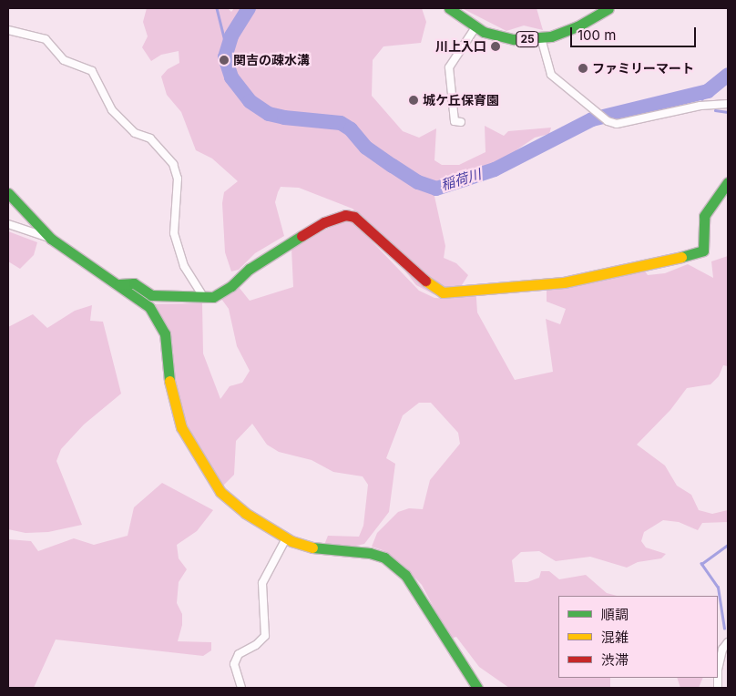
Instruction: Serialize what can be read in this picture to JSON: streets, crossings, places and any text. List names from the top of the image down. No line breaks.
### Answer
{"streets":{"street":["25"]},"water":["稲荷川"],"places":["川上入口","関吉の疎水溝","ファミリーマート","城ケ丘保育園"],"legend":["順調","混雑","渋滞"],"scale_bar":"100 m"}
